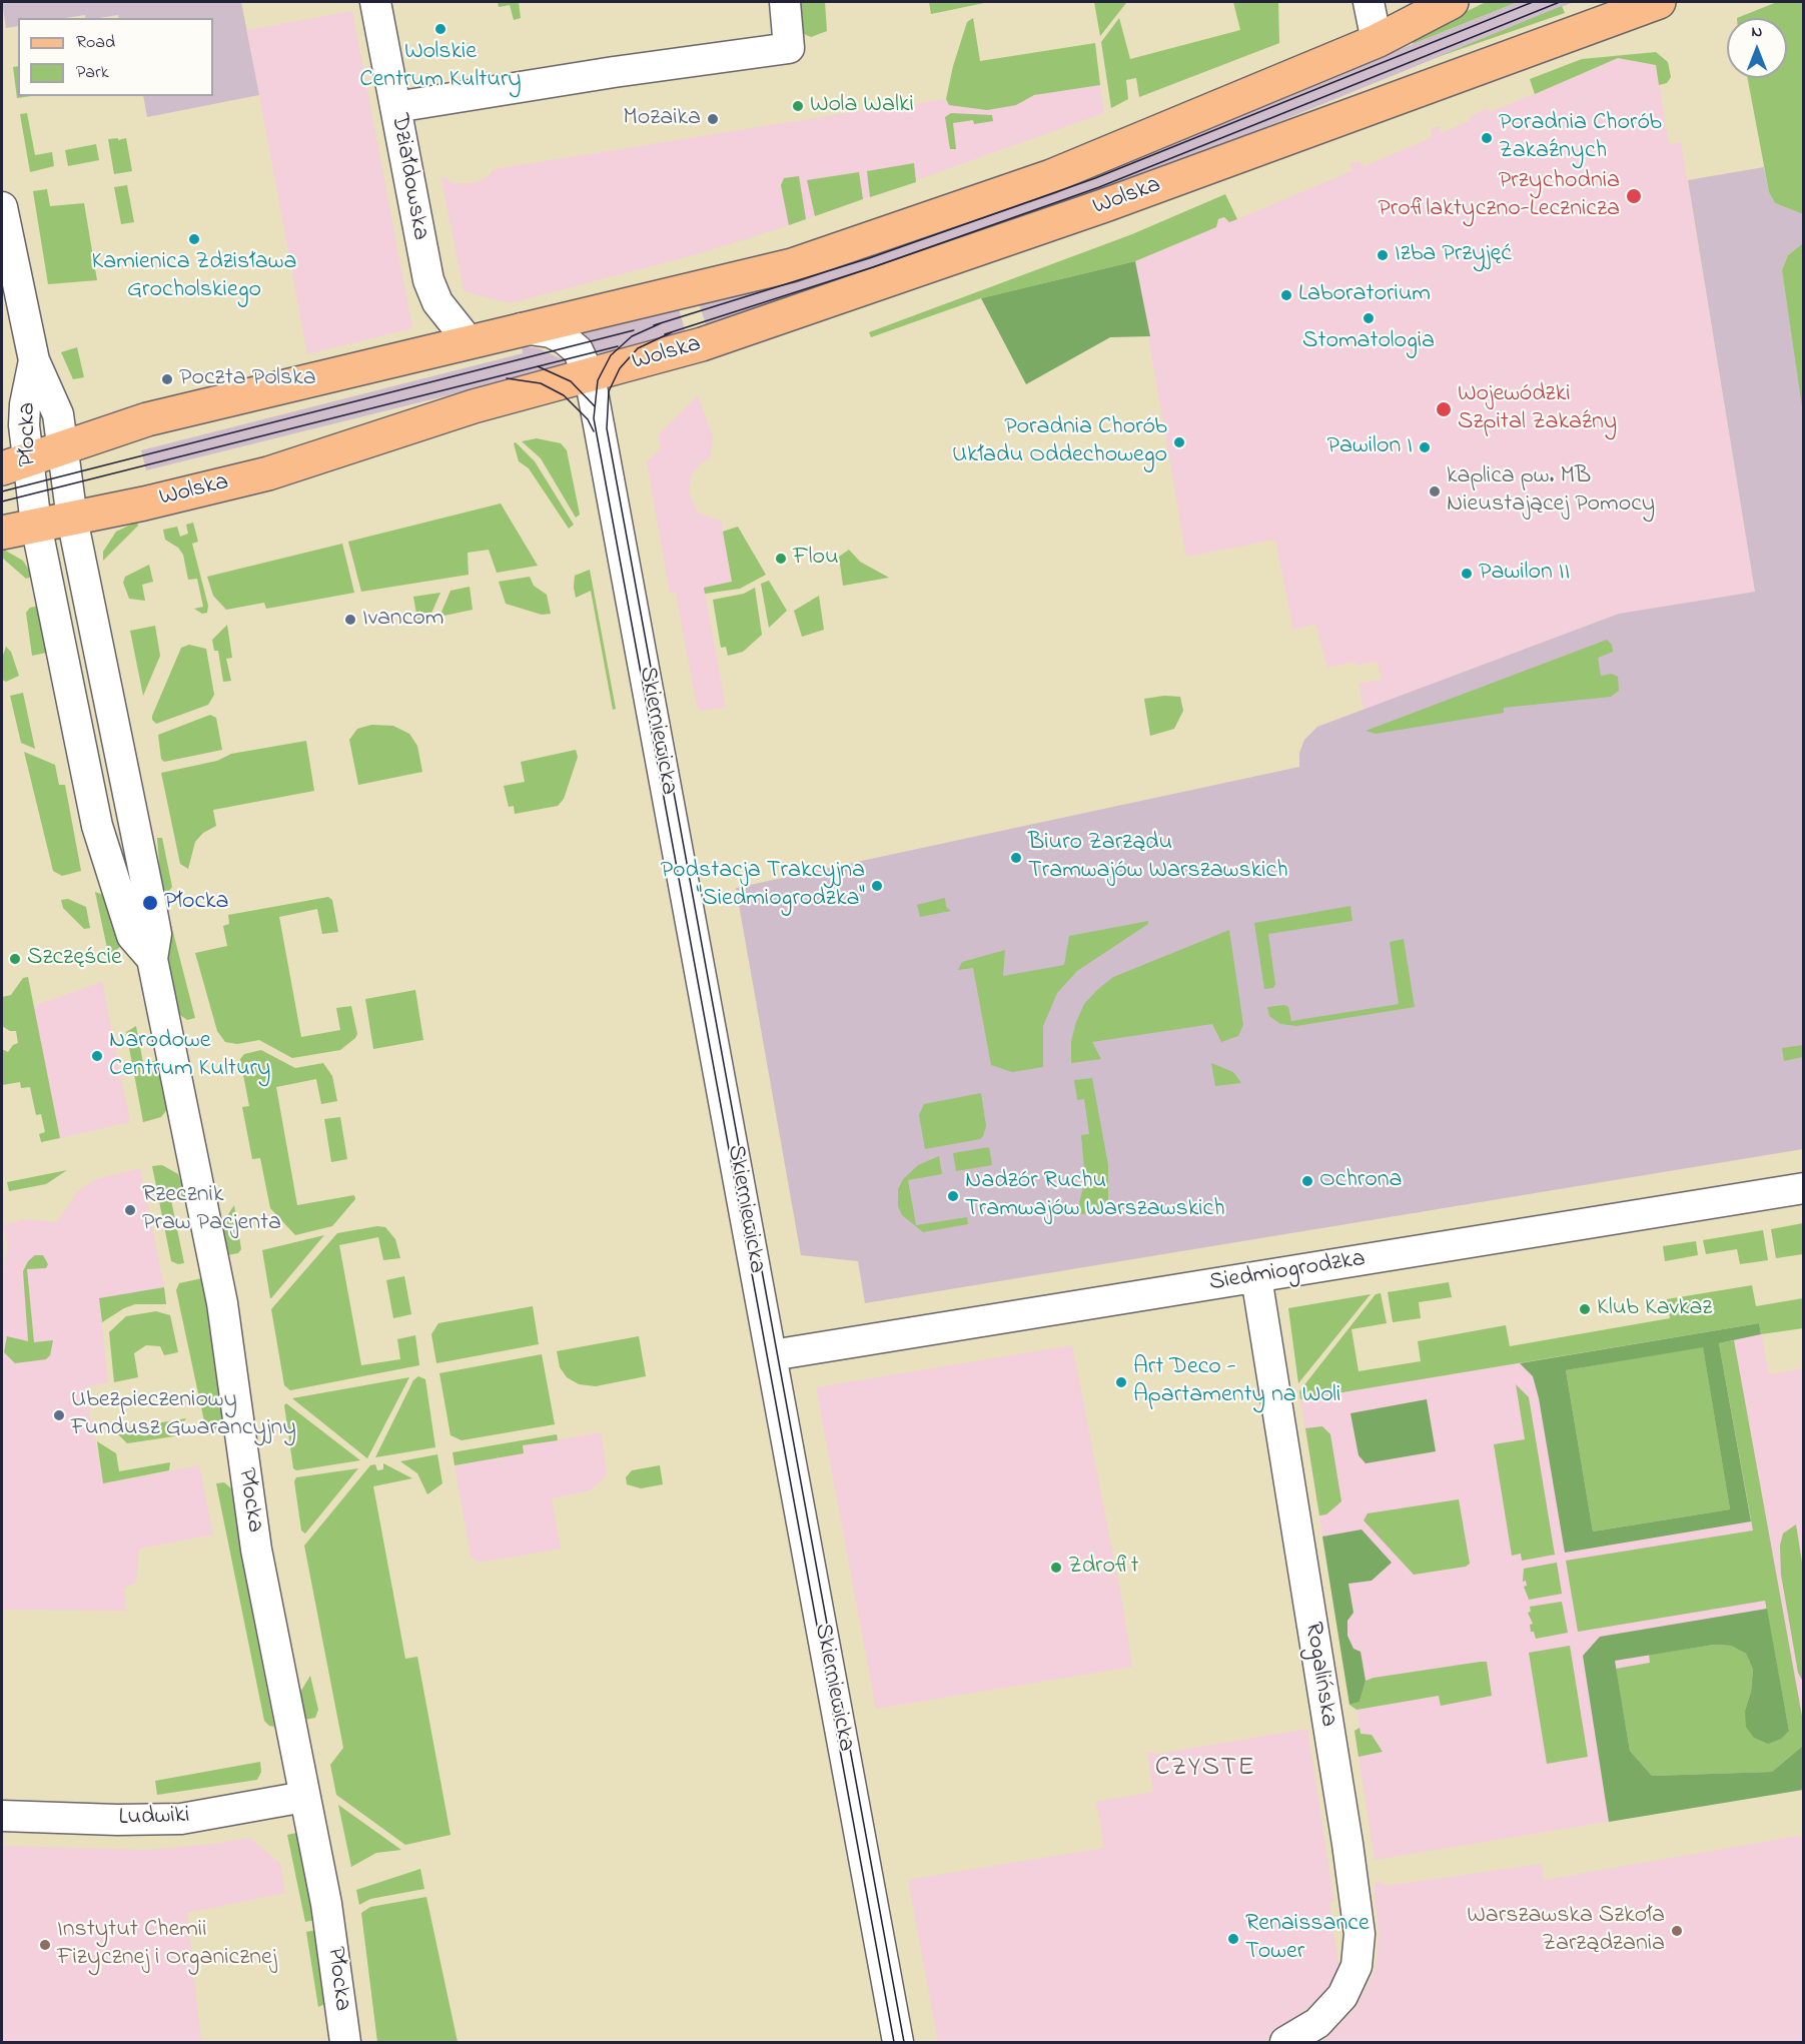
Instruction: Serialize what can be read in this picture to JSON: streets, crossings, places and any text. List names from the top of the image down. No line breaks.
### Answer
{"streets":{"main road":["Wolska"],"street":["Działdowska","Płocka","Skierniewicka","Siedmiogrodzka","Rogalińska","Ludwiki"]},"crossings":[["Działdowska","Wolska"],["Wolska","Płocka"],["Wolska","Skierniewicka"],["Płocka","Ludwiki"],["Skierniewicka","Siedmiogrodzka"],["Siedmiogrodzka","Rogalińska"]],"districts":["CZYSTE"],"places":["Wolskie Centrum Kultury","Wola Walki","Mozaika","Poradnia Chorób Zakaźnych","Przychodnia Profilaktyczno-Lecznicza","Kamienica Zdzisława Grocholskiego","Izba Przyjęć","Laboratorium","Stomatologia","Poczta Polska","Wojewódzki Szpital Zakaźny","Poradnia Chorób Układu Oddechowego","Pawilon I","kaplica pw. MB Nieustającej Pomocy","Flou","Pawilon II","Ivancom","Biuro Zarządu Tramwajów Warszawskich","Podstacja Trakcyjna \"Siedmiogrodzka\"","Płocka","Szczęście","Narodowe Centrum Kultury","Ochrona","Nadzór Ruchu Tramwajów Warszawskich","Rzecznik Praw Pacjenta","Klub Kavkaz","Art Deco - Apartamenty na Woli","Ubezpieczeniowy Fundusz Gwarancyjny","Zdrofit","Warszawska Szkoła Zarządzania","Renaissance Tower","Instytut Chemii Fizycznej i Organicznej"],"legend":["Road","Park"],"north":"top"}
